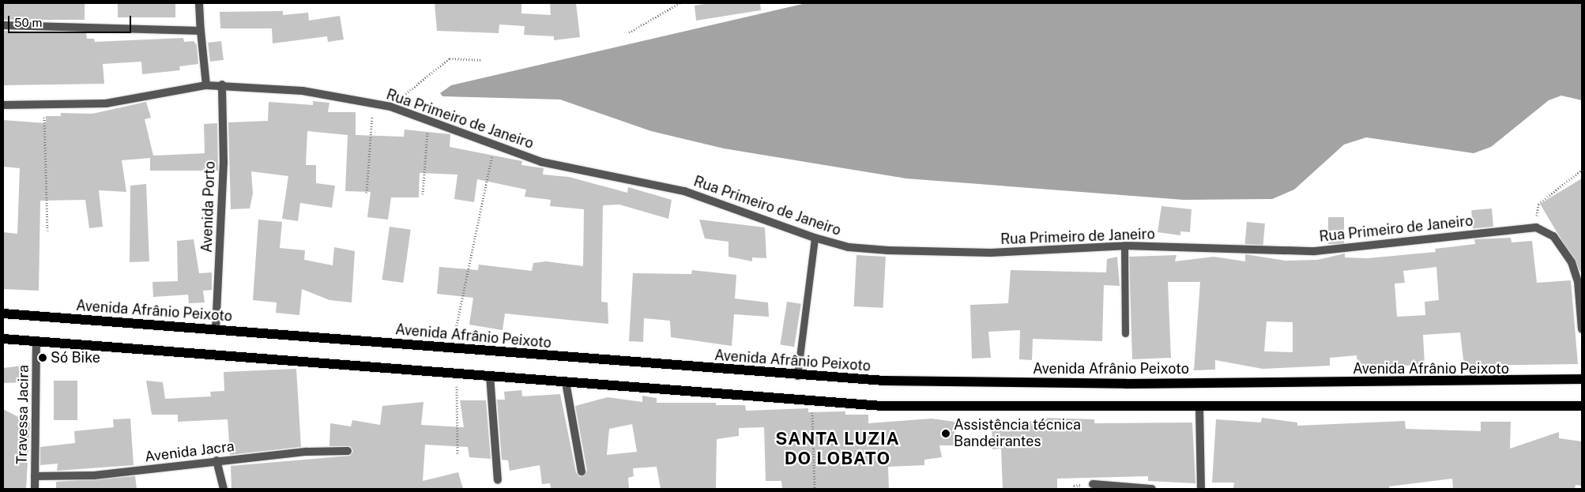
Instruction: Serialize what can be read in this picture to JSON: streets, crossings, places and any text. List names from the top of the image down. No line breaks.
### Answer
{"streets":{"main road":["Avenida Afrânio Peixoto"],"street":["Rua Primeiro de Janeiro","Avenida Porto","Travessa Jacira","Avenida Jacra"]},"crossings":[["Rua Primeiro de Janeiro","Avenida Porto"],["Avenida Porto","Avenida Afrânio Peixoto"],["Travessa Jacira","Avenida Jacra"]],"districts":["SANTA LUZIA DO LOBATO"],"places":["Só Bike","Assistência técnica Bandeirantes"],"scale_bar":"50 m"}
